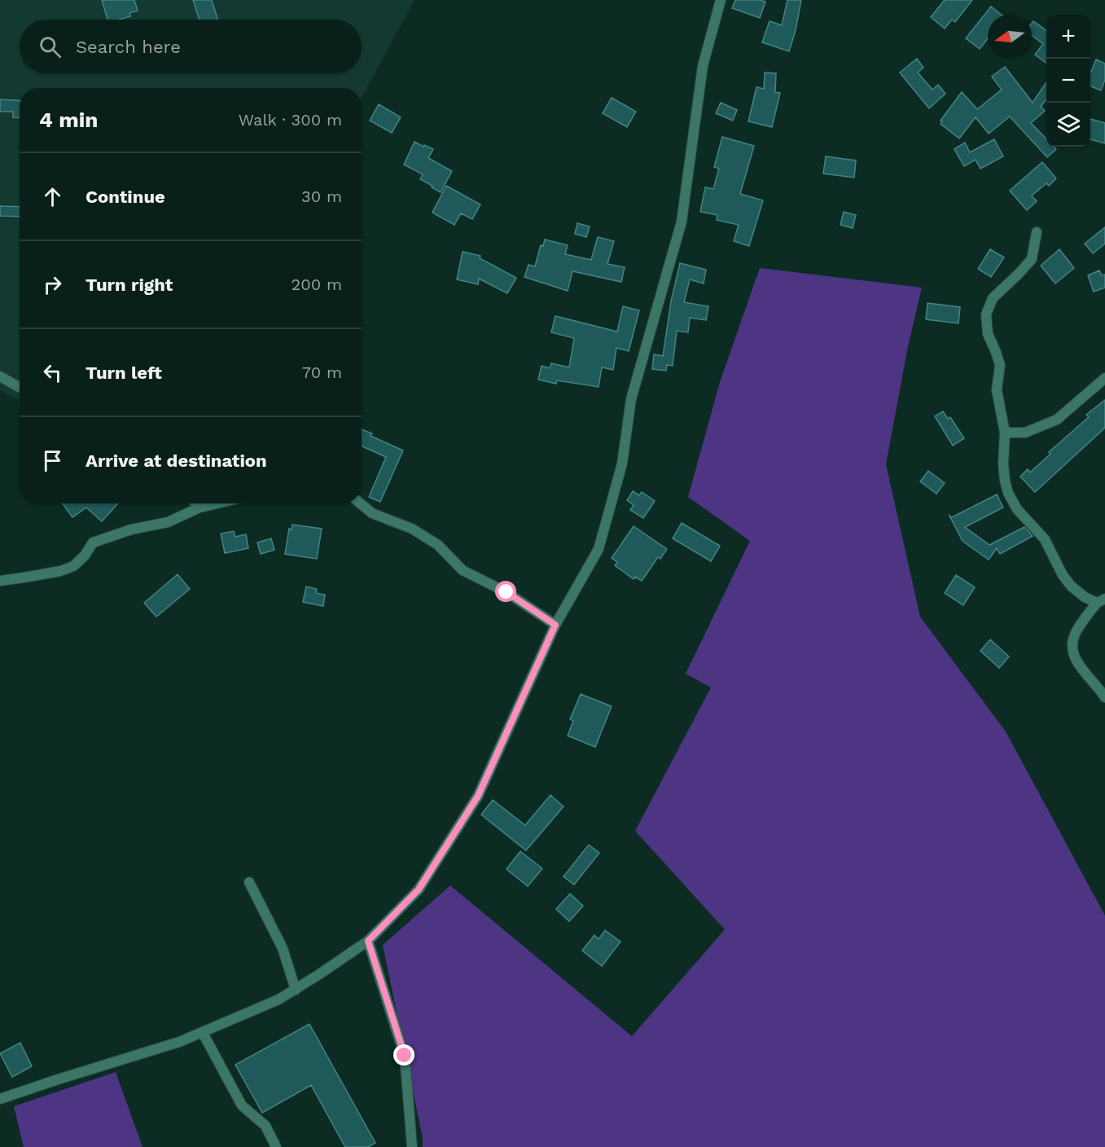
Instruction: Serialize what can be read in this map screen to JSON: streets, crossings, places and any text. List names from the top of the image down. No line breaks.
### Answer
{"north":"left","page":{"map_buttons":["+","−"],"search":"Search here","heading":["4 min","Walk · 300 m"],"list":[["Continue","30 m"],["Turn right","200 m"],["Turn left","70 m"],"Arrive at destination"]}}
